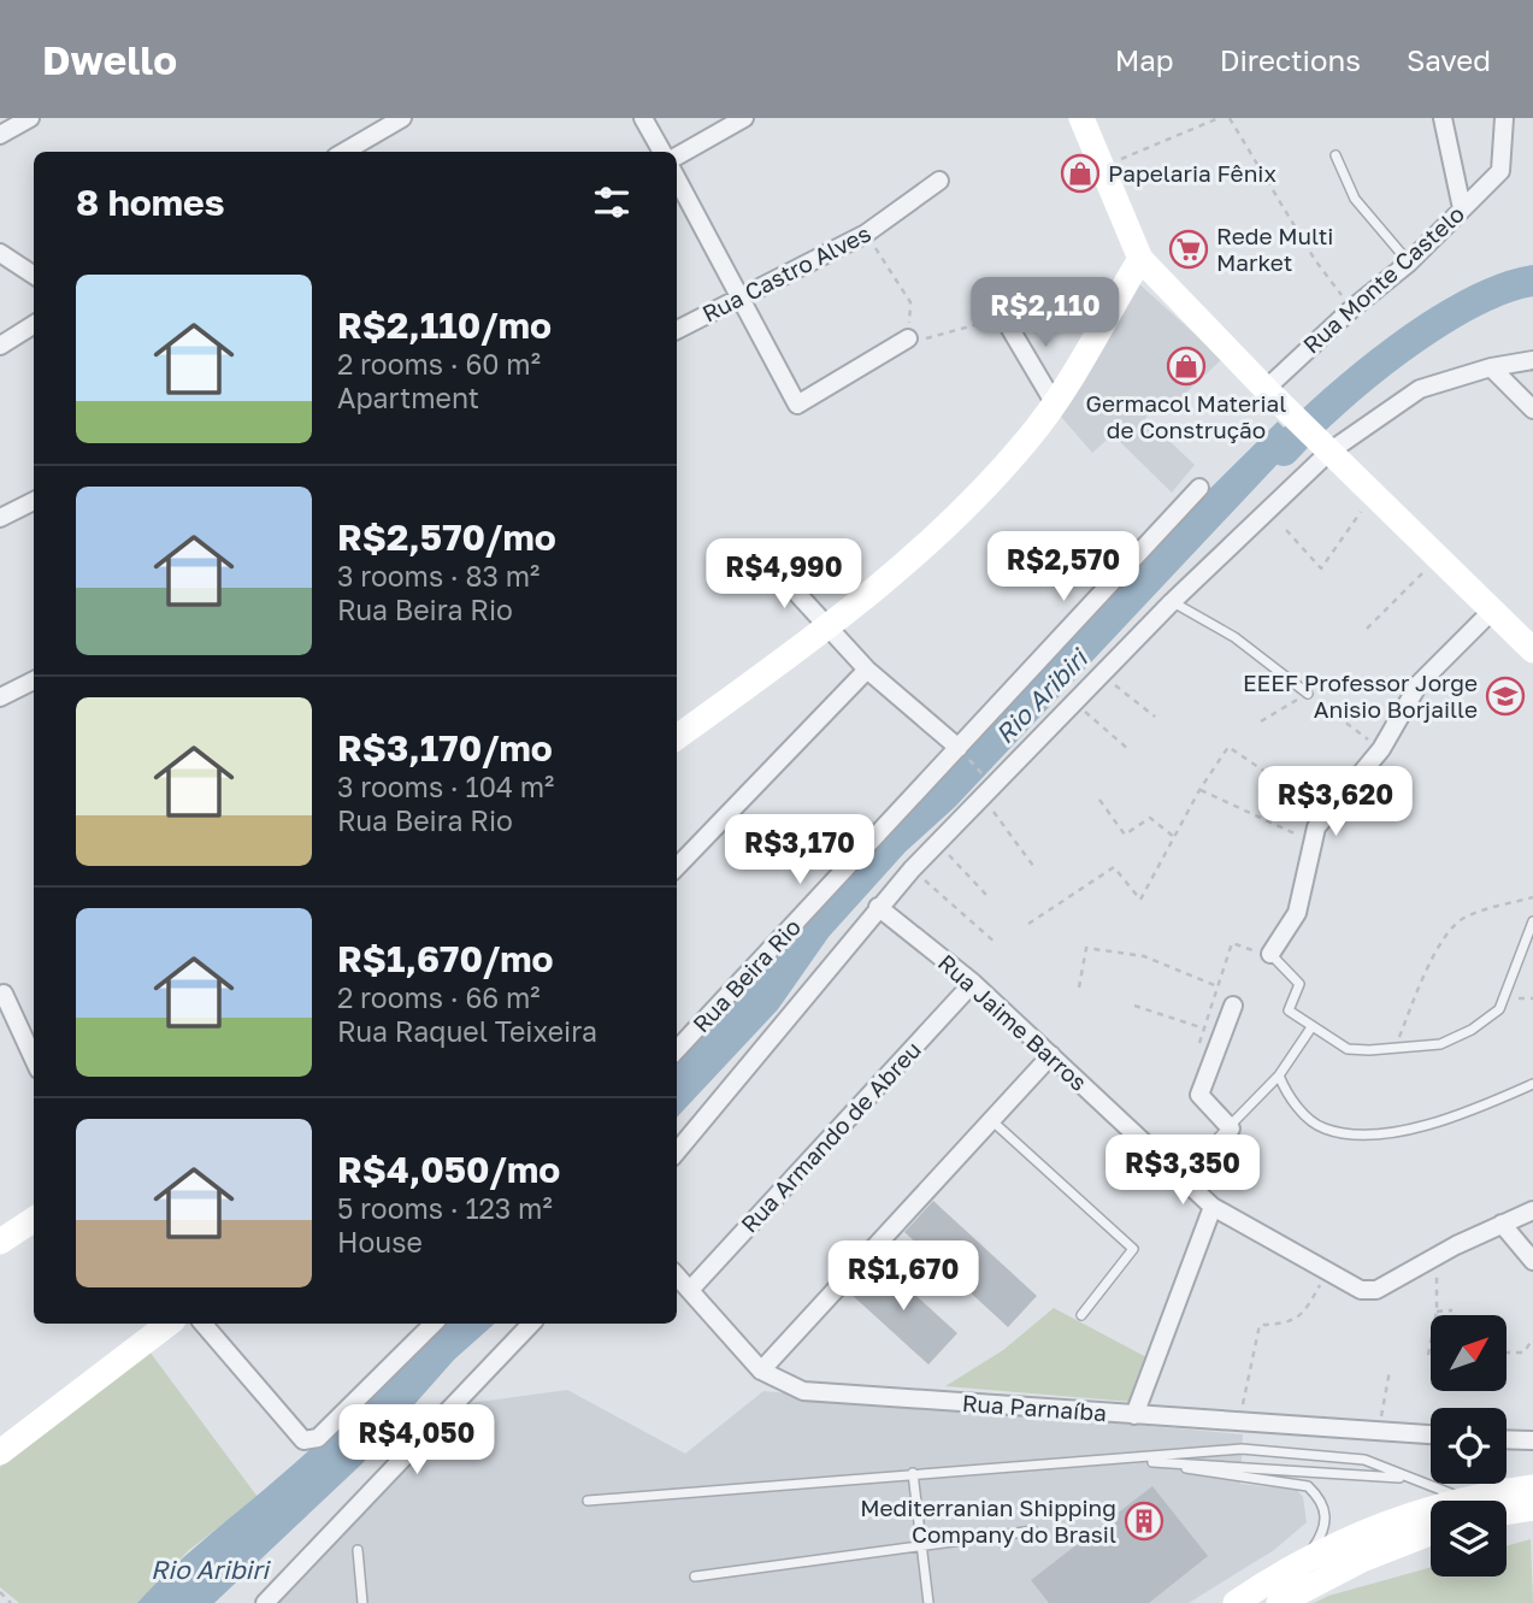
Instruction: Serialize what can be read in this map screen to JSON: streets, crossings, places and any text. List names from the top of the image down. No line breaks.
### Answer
{"streets":{"street":["Rua Castro Alves","Rua Monte Castelo","Rua Beira Rio","Rua Jaime Barros","Rua Armando de Abreu","Rua Parnaíba"]},"crossings":[["Rua Jaime Barros","Rua Armando de Abreu"],["Rua Armando de Abreu","Rua Parnaíba"]],"water":["Rio Aribiri"],"places":{"shop":["Papelaria Fênix","Germacol Material de Construção"],"supermarket":["Rede Multi Market"],"school or university":["EEEF Professor Jorge Anisio Borjaille"],"building":["Mediterranian Shipping Company do Brasil"]},"north":"top right","page":{"header":"Dwello","nav":["Map","Directions","Saved"],"heading":"8 homes","list":[{"name":"R$2,110/mo","note":"2 rooms · 60 m² · Apartment"},{"name":"R$2,570/mo","note":"3 rooms · 83 m² · Rua Beira Rio"},{"name":"R$3,170/mo","note":"3 rooms · 104 m² · Rua Beira Rio"},{"name":"R$1,670/mo","note":"2 rooms · 66 m² · Rua Raquel Teixeira"},{"name":"R$4,050/mo","note":"5 rooms · 123 m² · House"}],"price":["R$2,110","R$2,570","R$4,990","R$3,620","R$3,170","R$3,350","R$1,670","R$4,050"]}}
